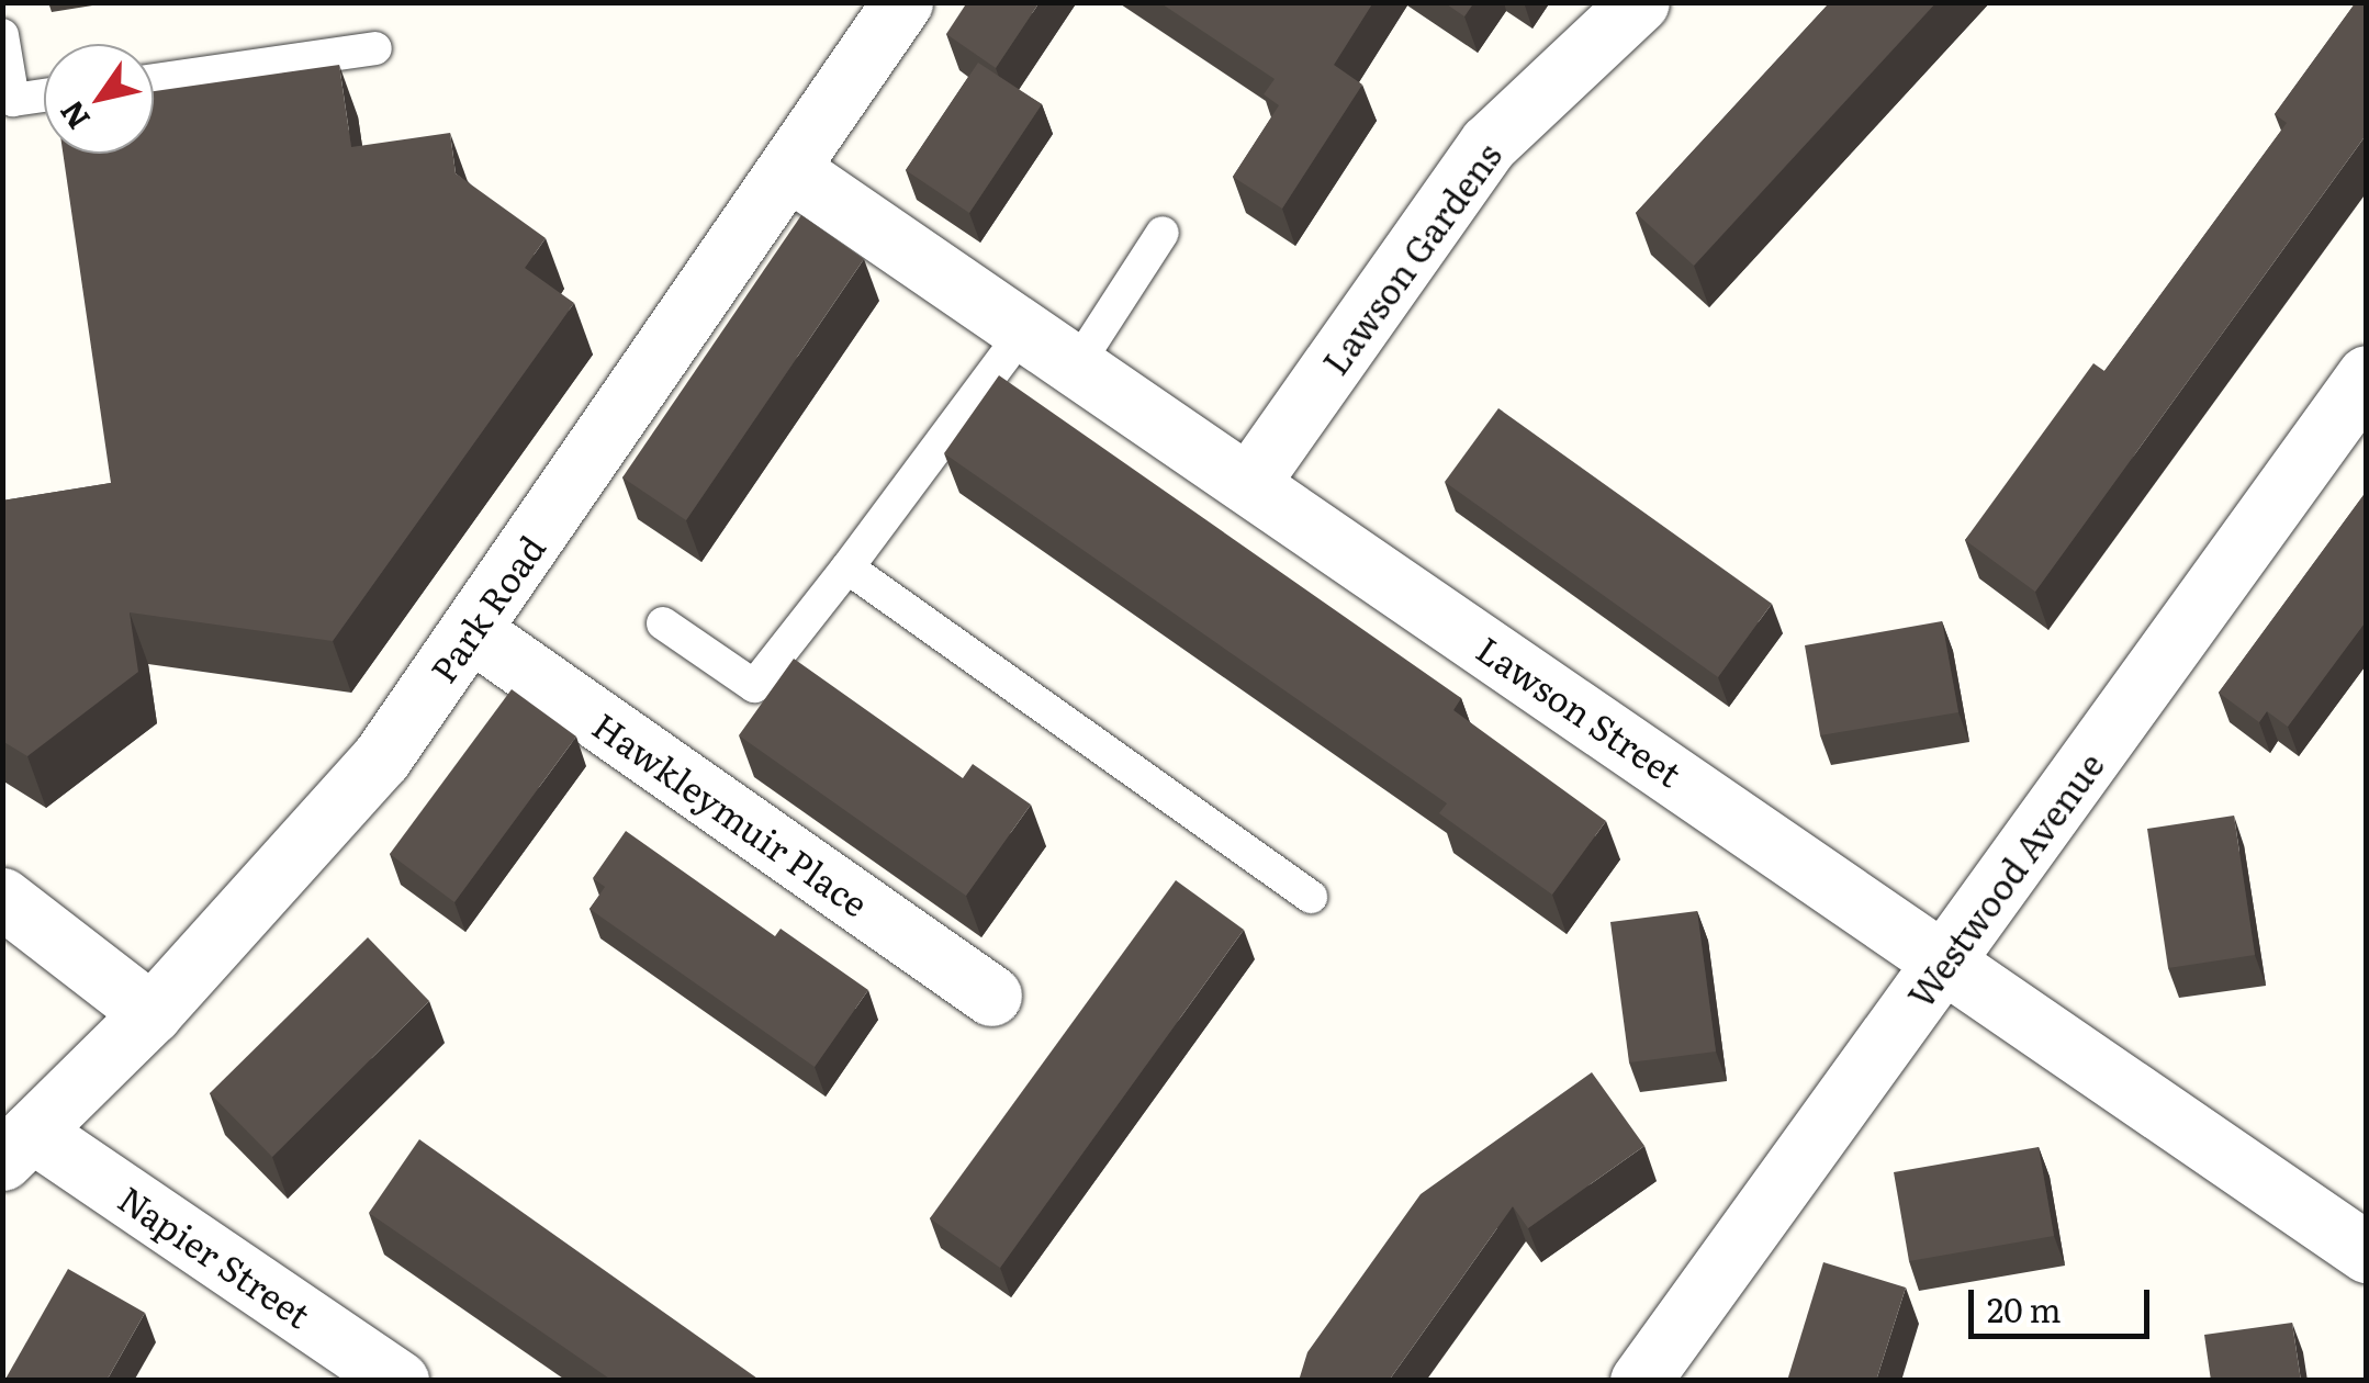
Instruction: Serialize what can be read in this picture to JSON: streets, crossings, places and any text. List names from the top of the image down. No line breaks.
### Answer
{"streets":{"street":["Lawson Gardens","Park Road","Lawson Street","Hawkleymuir Place","Westwood Avenue","Napier Street"]},"crossings":[["Lawson Gardens","Lawson Street"],["Park Road","Lawson Street"],["Park Road","Hawkleymuir Place"],["Park Road","Napier Street"],["Lawson Street","Westwood Avenue"]],"scale_bar":"20 m","north":"bottom left"}
